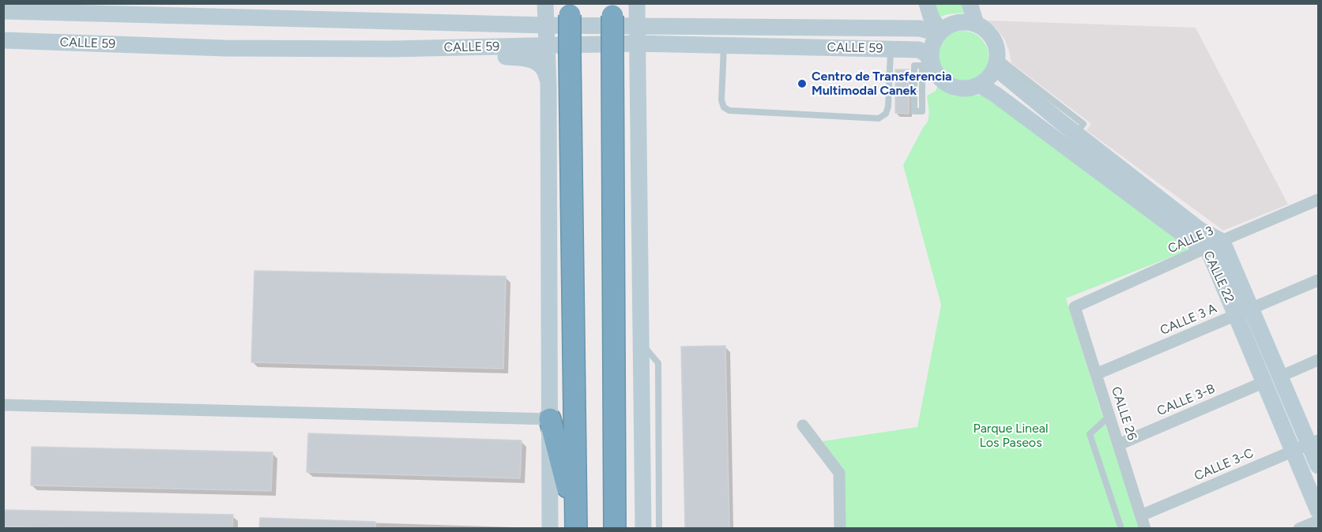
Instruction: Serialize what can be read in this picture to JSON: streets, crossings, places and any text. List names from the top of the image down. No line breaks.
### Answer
{"streets":{"main road":["CALLE 59","CALLE 22"],"street":["CALLE 3","CALLE 3 A","CALLE 3-B","CALLE 26","CALLE 3-C"]},"crossings":[["CALLE 59","CALLE 22"],["CALLE 3","CALLE 22"],["CALLE 3","CALLE 26"],["CALLE 22","CALLE 3 A"],["CALLE 22","CALLE 3-B"],["CALLE 22","CALLE 3-C"],["CALLE 3 A","CALLE 26"],["CALLE 3-B","CALLE 26"],["CALLE 26","CALLE 3-C"]],"parks":["Parque Lineal Los Paseos"],"places":["Centro de Transferencia Multimodal Canek"]}
